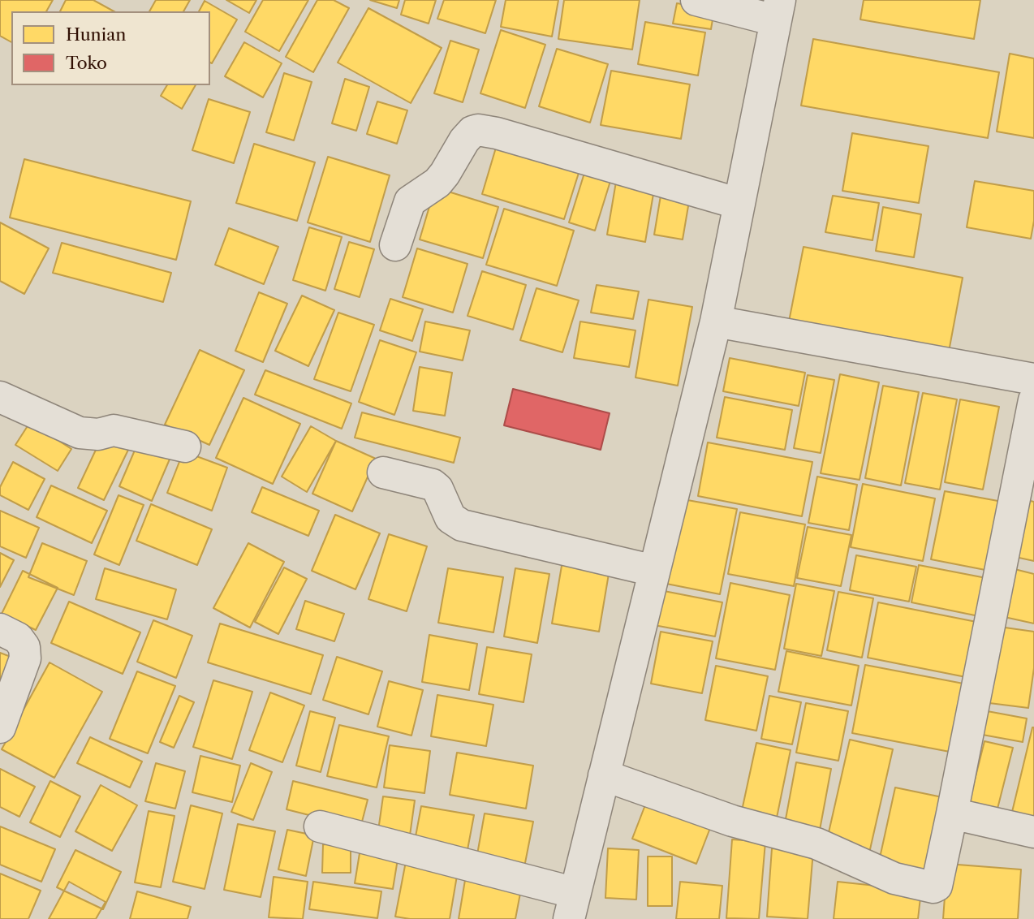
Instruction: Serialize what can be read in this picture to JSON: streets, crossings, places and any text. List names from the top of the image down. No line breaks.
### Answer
{"legend":["Hunian","Toko"]}
